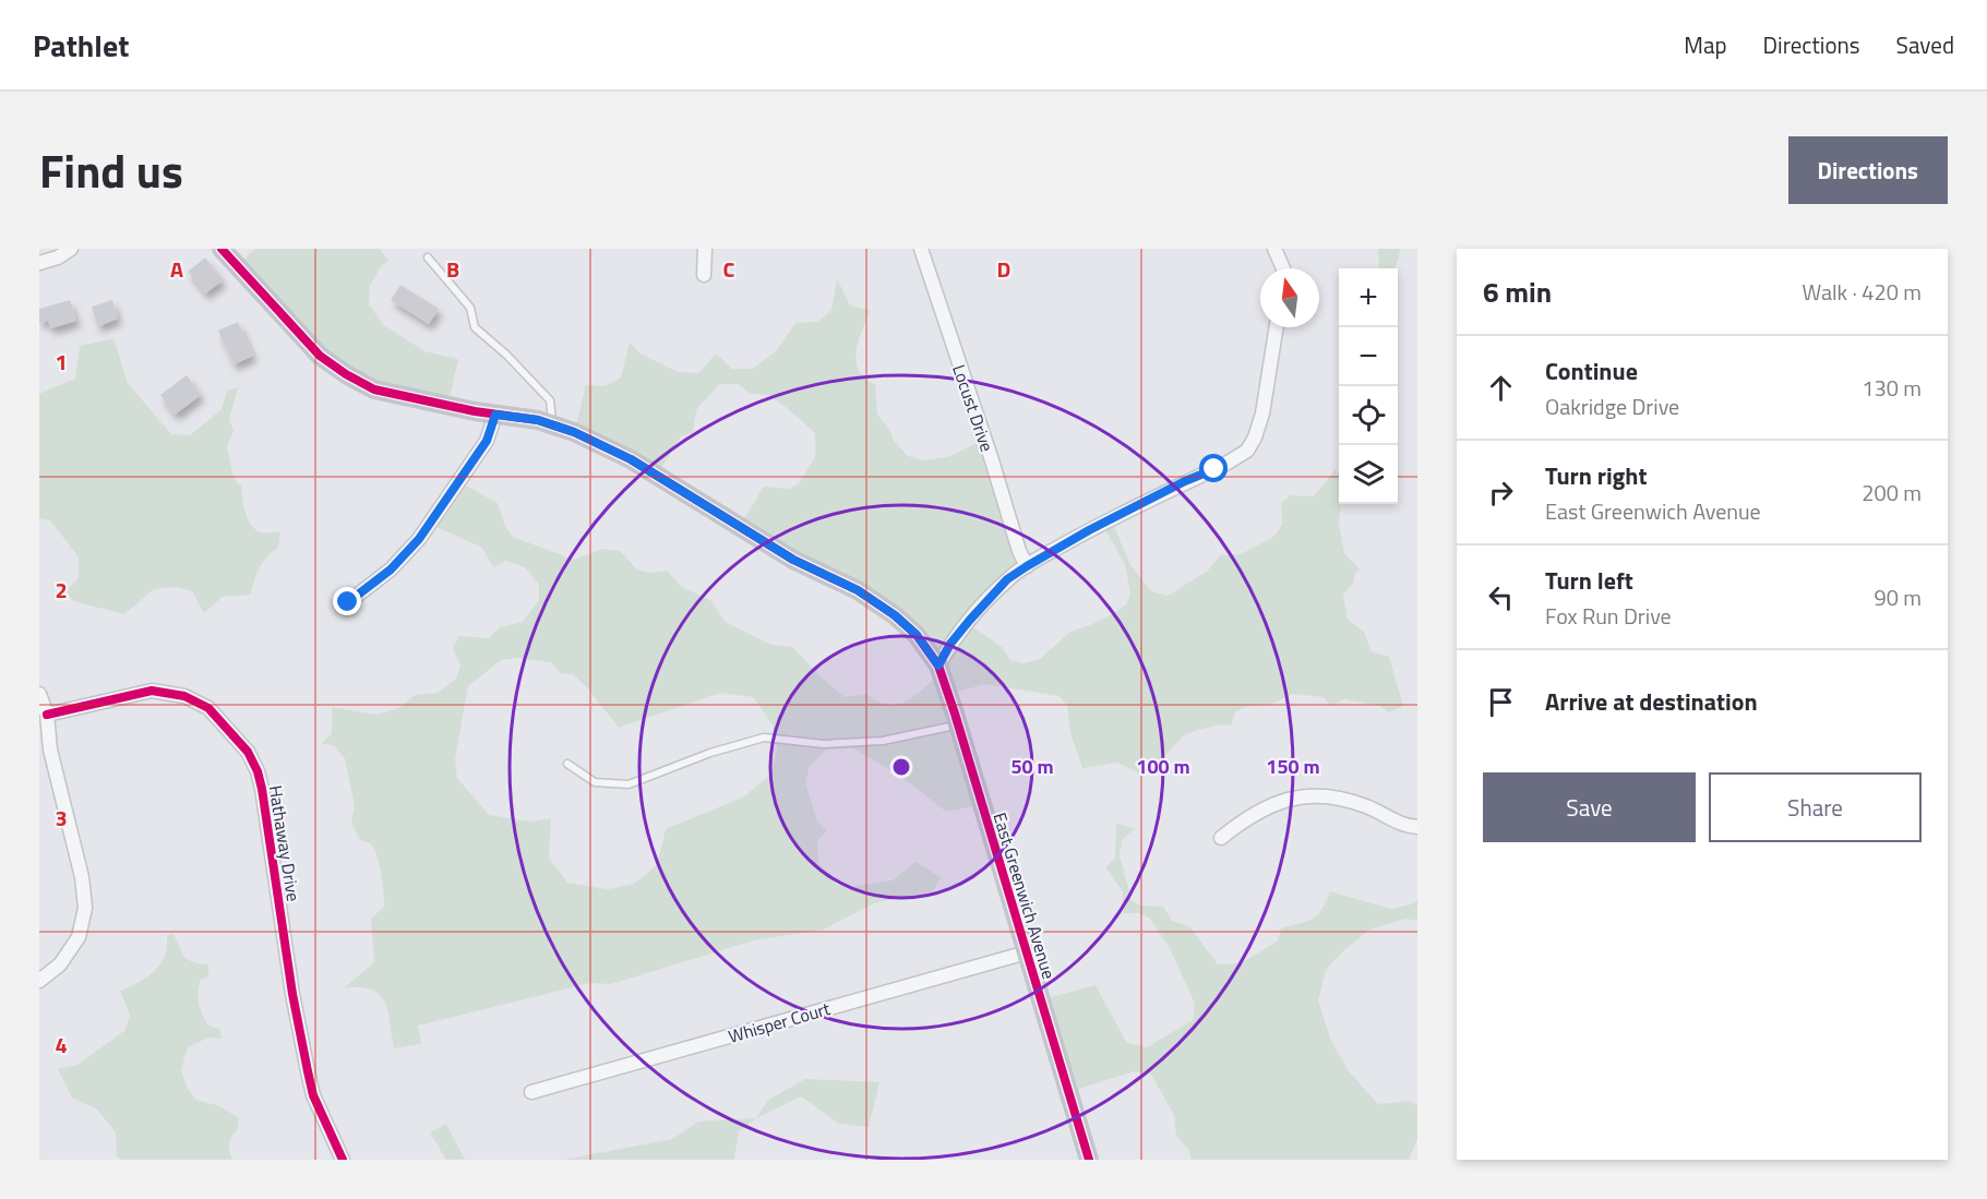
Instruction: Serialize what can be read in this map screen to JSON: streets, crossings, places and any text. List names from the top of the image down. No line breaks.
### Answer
{"streets":{"street":["Locust Drive","Hathaway Drive","East Greenwich Avenue","Whisper Court"]},"crossings":[["East Greenwich Avenue","Whisper Court"]],"north":"top","page":{"header":"Pathlet","nav":["Map","Directions","Saved"],"title":"Find us","buttons":["Directions",["Save","Share"]],"heading":["6 min","Walk · 420 m"],"map_buttons":["+","−"],"list":[["Continue","Oakridge Drive","130 m"],["Turn right","East Greenwich Avenue","200 m"],["Turn left","Fox Run Drive","90 m"],"Arrive at destination"]},"grid":{"columns":["A","B","C","D"],"rows":["1","2","3","4"]},"rings":["50 m","100 m","150 m"]}
